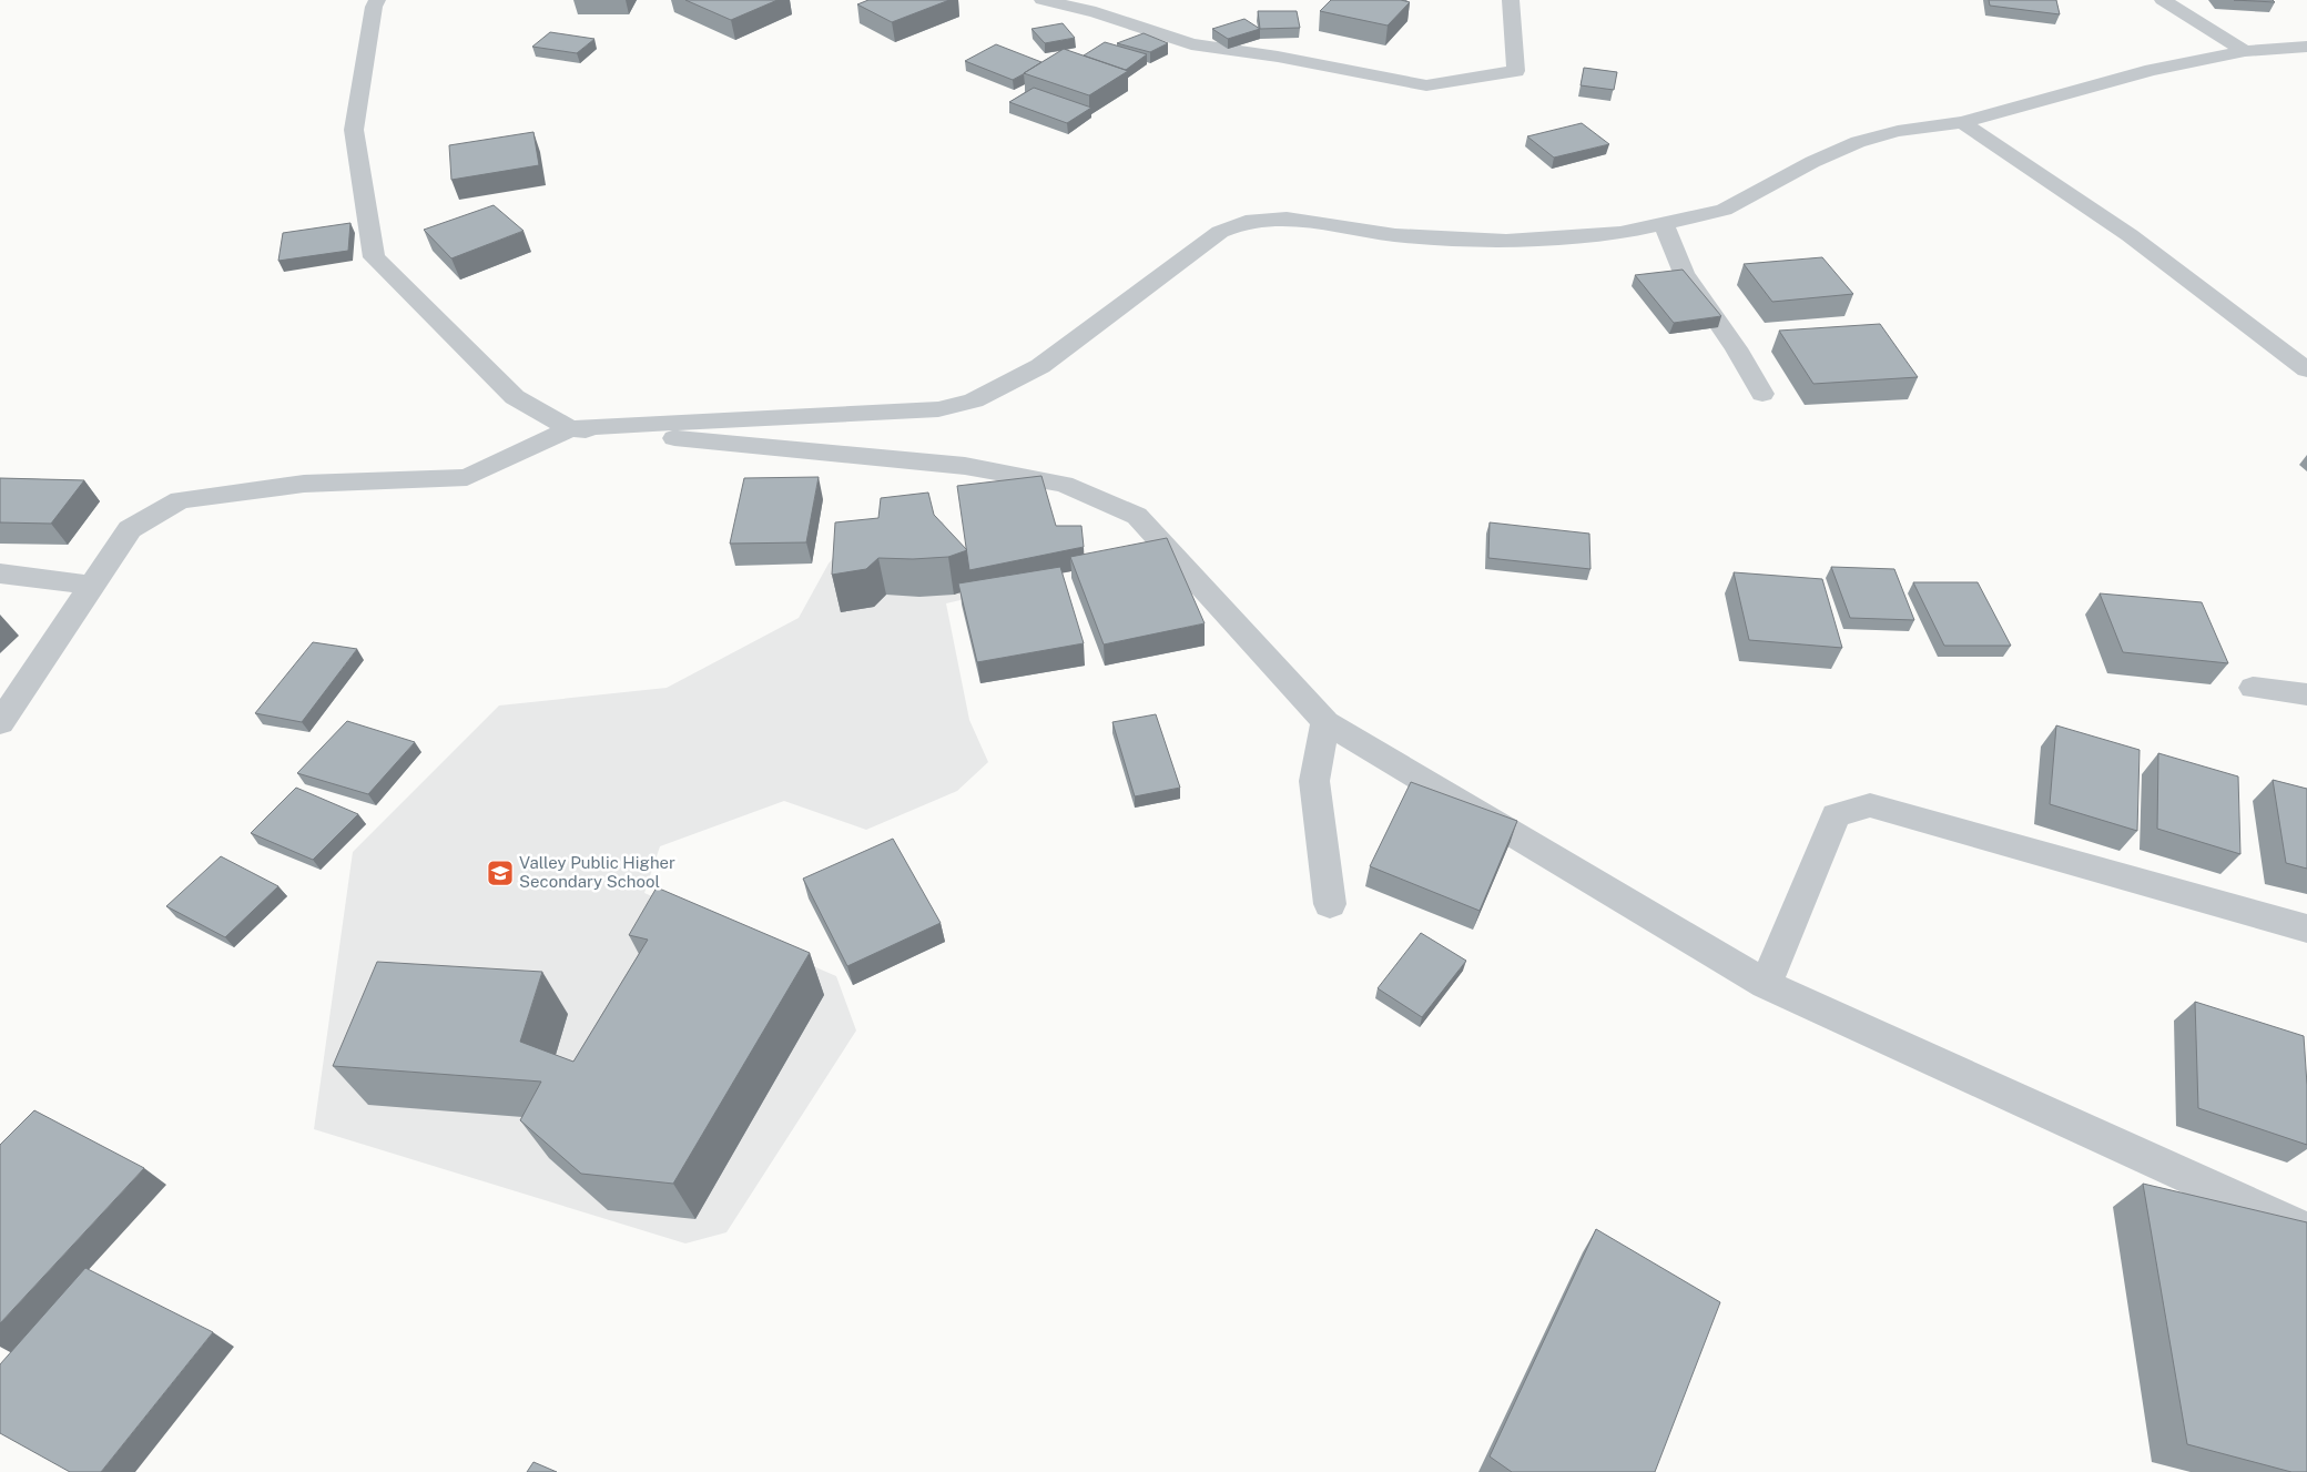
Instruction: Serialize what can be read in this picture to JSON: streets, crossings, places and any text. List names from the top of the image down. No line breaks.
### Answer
{"places":{"school or university":["Valley Public Higher Secondary School"]}}
